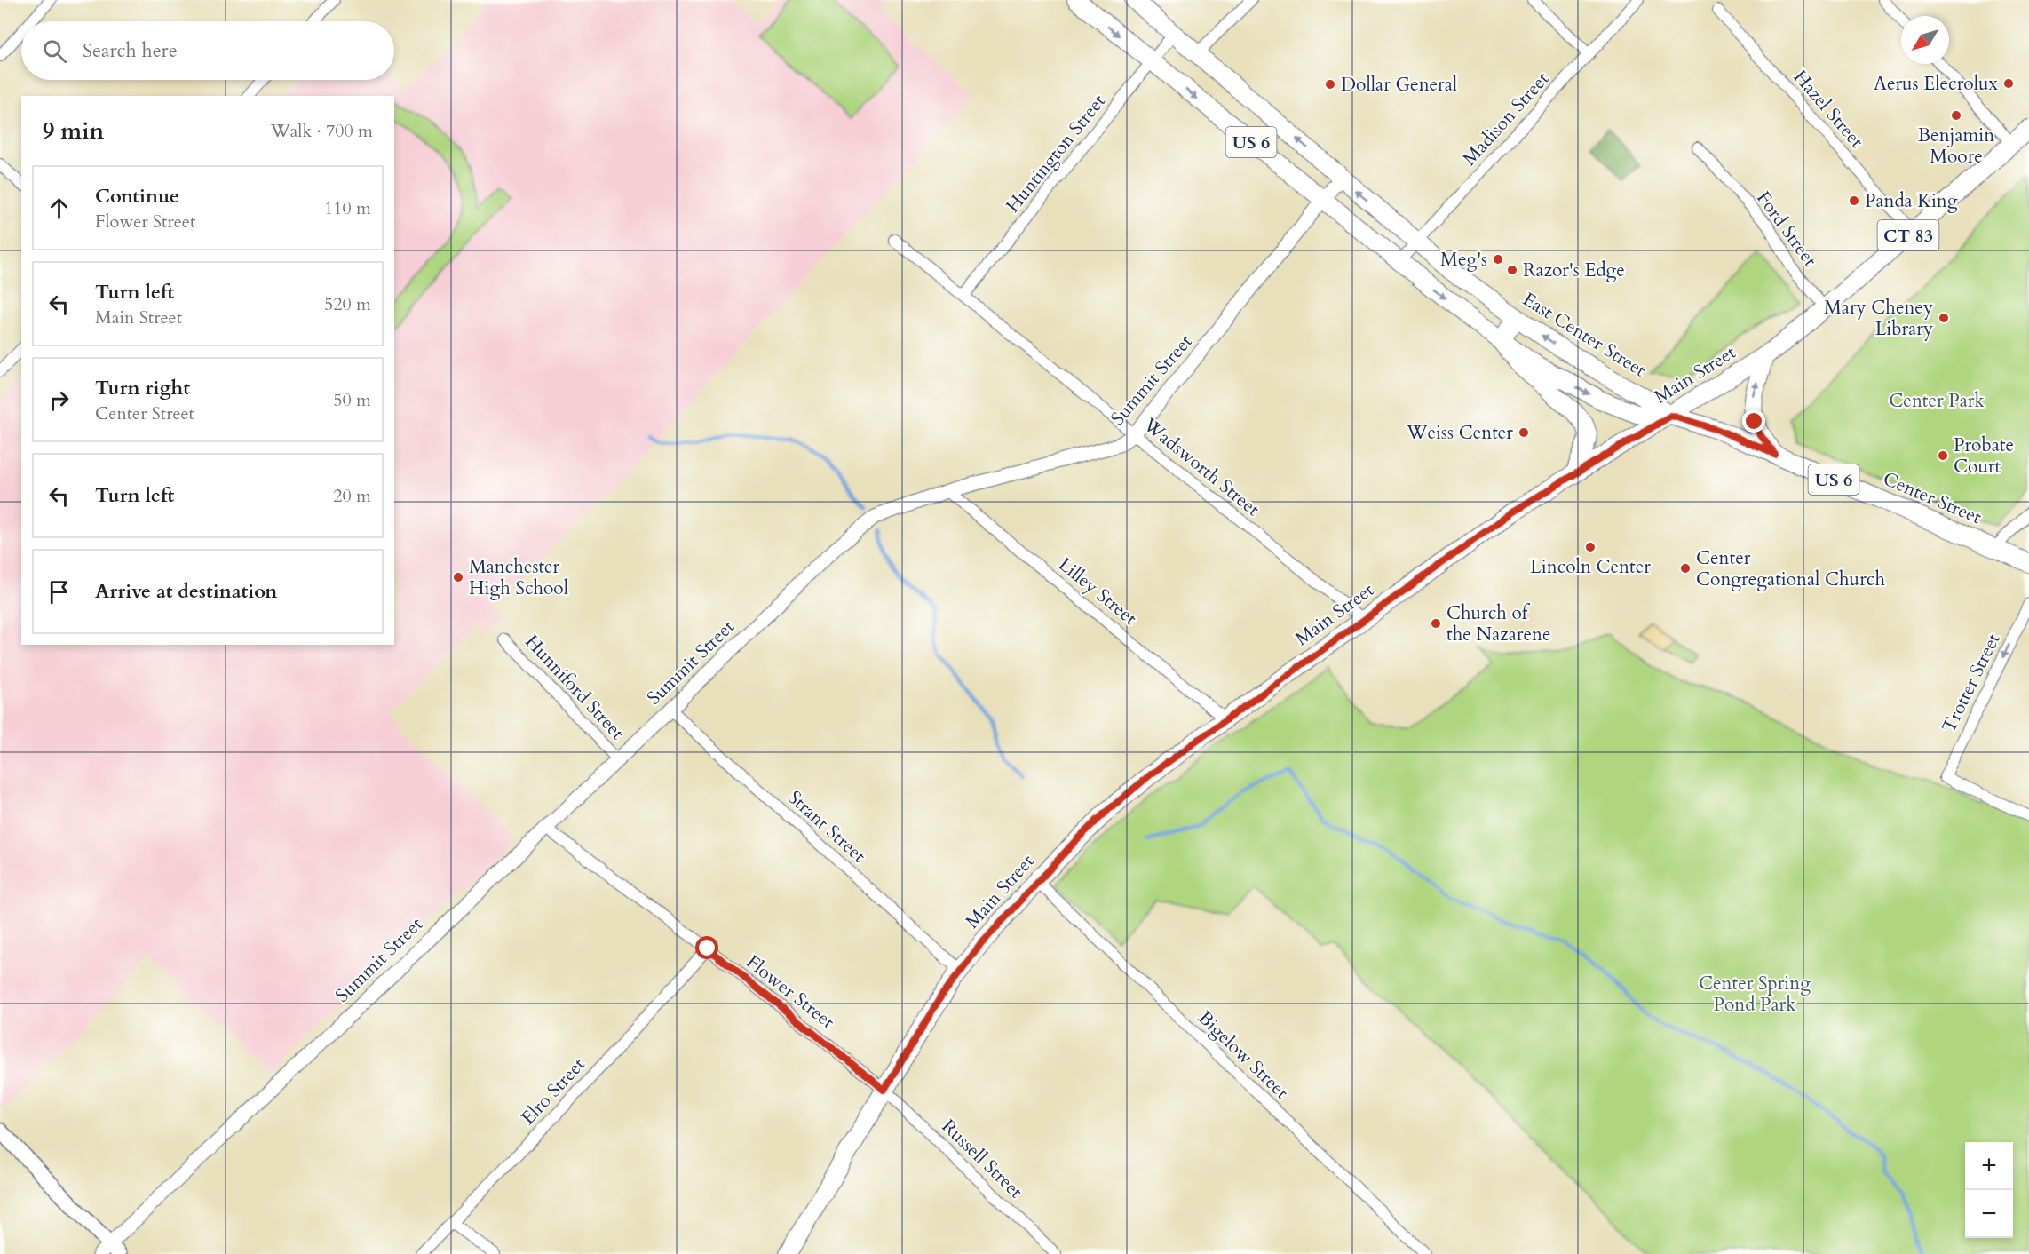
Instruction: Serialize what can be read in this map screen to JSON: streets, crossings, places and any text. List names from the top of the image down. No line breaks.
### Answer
{"streets":{"main road":["US 6","CT 83","East Center Street","Main Street","Center Street"],"street":["Hazel Street","Madison Street","Huntington Street","Ford Street","Summit Street","Wadsworth Street","Lilley Street","Trotter Street","Hunniford Street","Strant Street","Flower Street","Bigelow Street","Elro Street","Russell Street"]},"crossings":[["Hazel Street","Main Street"],["Madison Street","US 6"],["Madison Street","East Center Street"],["US 6","Huntington Street"],["US 6","East Center Street"],["US 6","Main Street"],["US 6","Summit Street"],["US 6","Center Street"],["Huntington Street","East Center Street"],["Huntington Street","Wadsworth Street"],["Ford Street","Main Street"],["East Center Street","Main Street"],["East Center Street","Summit Street"],["East Center Street","Center Street"],["Main Street","Wadsworth Street"],["Main Street","Center Street"],["Main Street","Lilley Street"],["Main Street","Strant Street"],["Main Street","Flower Street"],["Main Street","Bigelow Street"],["Main Street","Russell Street"],["Summit Street","Wadsworth Street"],["Summit Street","Lilley Street"],["Summit Street","Hunniford Street"],["Summit Street","Strant Street"],["Summit Street","Flower Street"],["Flower Street","Elro Street"],["Flower Street","Russell Street"]],"parks":["Center Park","Center Spring Pond Park"],"places":["Aerus Elecrolux","Dollar General","Benjamin Moore","Panda King","Meg's","Razor's Edge","Mary Cheney Library","Weiss Center","Probate Court","Lincoln Center","Center Congregational Church","Manchester High School","Church of the Nazarene"],"north":"bottom left","page":{"search":"Search here","heading":["9 min","Walk · 700 m"],"list":[["Continue","Flower Street","110 m"],["Turn left","Main Street","520 m"],["Turn right","Center Street","50 m"],["Turn left","20 m"],"Arrive at destination"],"map_buttons":["+","−"]}}
